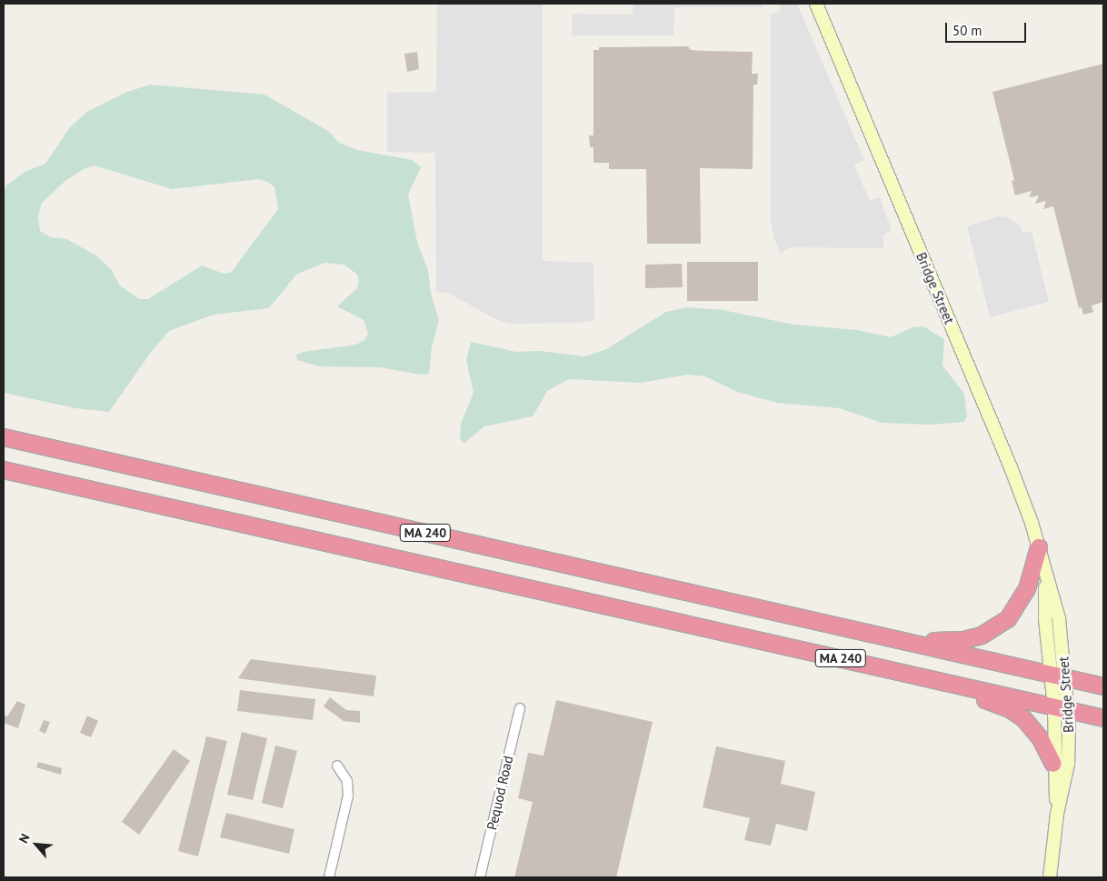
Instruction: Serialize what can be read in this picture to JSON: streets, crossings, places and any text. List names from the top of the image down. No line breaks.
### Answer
{"streets":{"highway":["MA 240"],"street":["Bridge Street","Pequod Road"]},"crossings":[["Bridge Street","MA 240"]],"scale_bar":"50 m","north":"top left"}
